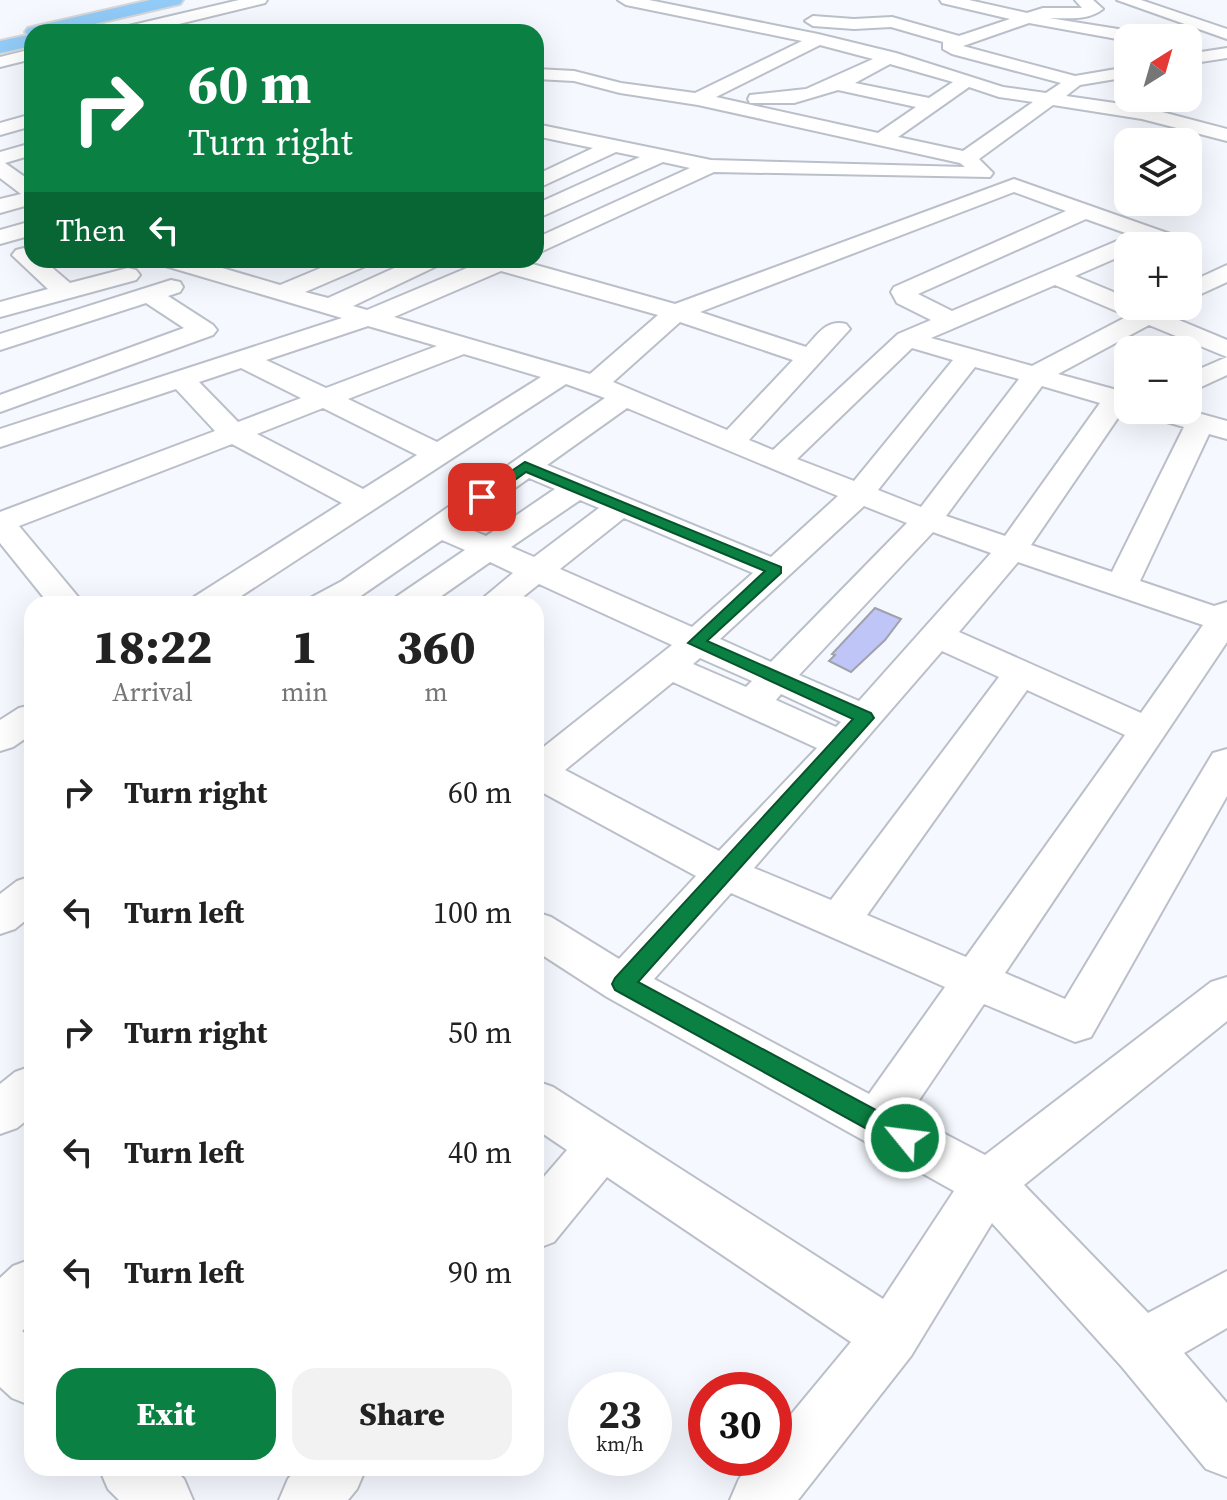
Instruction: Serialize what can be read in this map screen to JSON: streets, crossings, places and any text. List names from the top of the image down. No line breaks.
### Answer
{"north":"top right","page":{"map_buttons":["+","−"],"turn":["60 m","Turn right"],"then":"Then","eta":["18:22","Arrival","1","min","360","m"],"list":[{"name":"Turn right","value":"60 m"},{"name":"Turn left","value":"100 m"},{"name":"Turn right","value":"50 m"},{"name":"Turn left","value":"40 m"},{"name":"Turn left","value":"90 m"}],"buttons":["Exit","Share"],"speed":"23 km/h","limit":"30"}}
